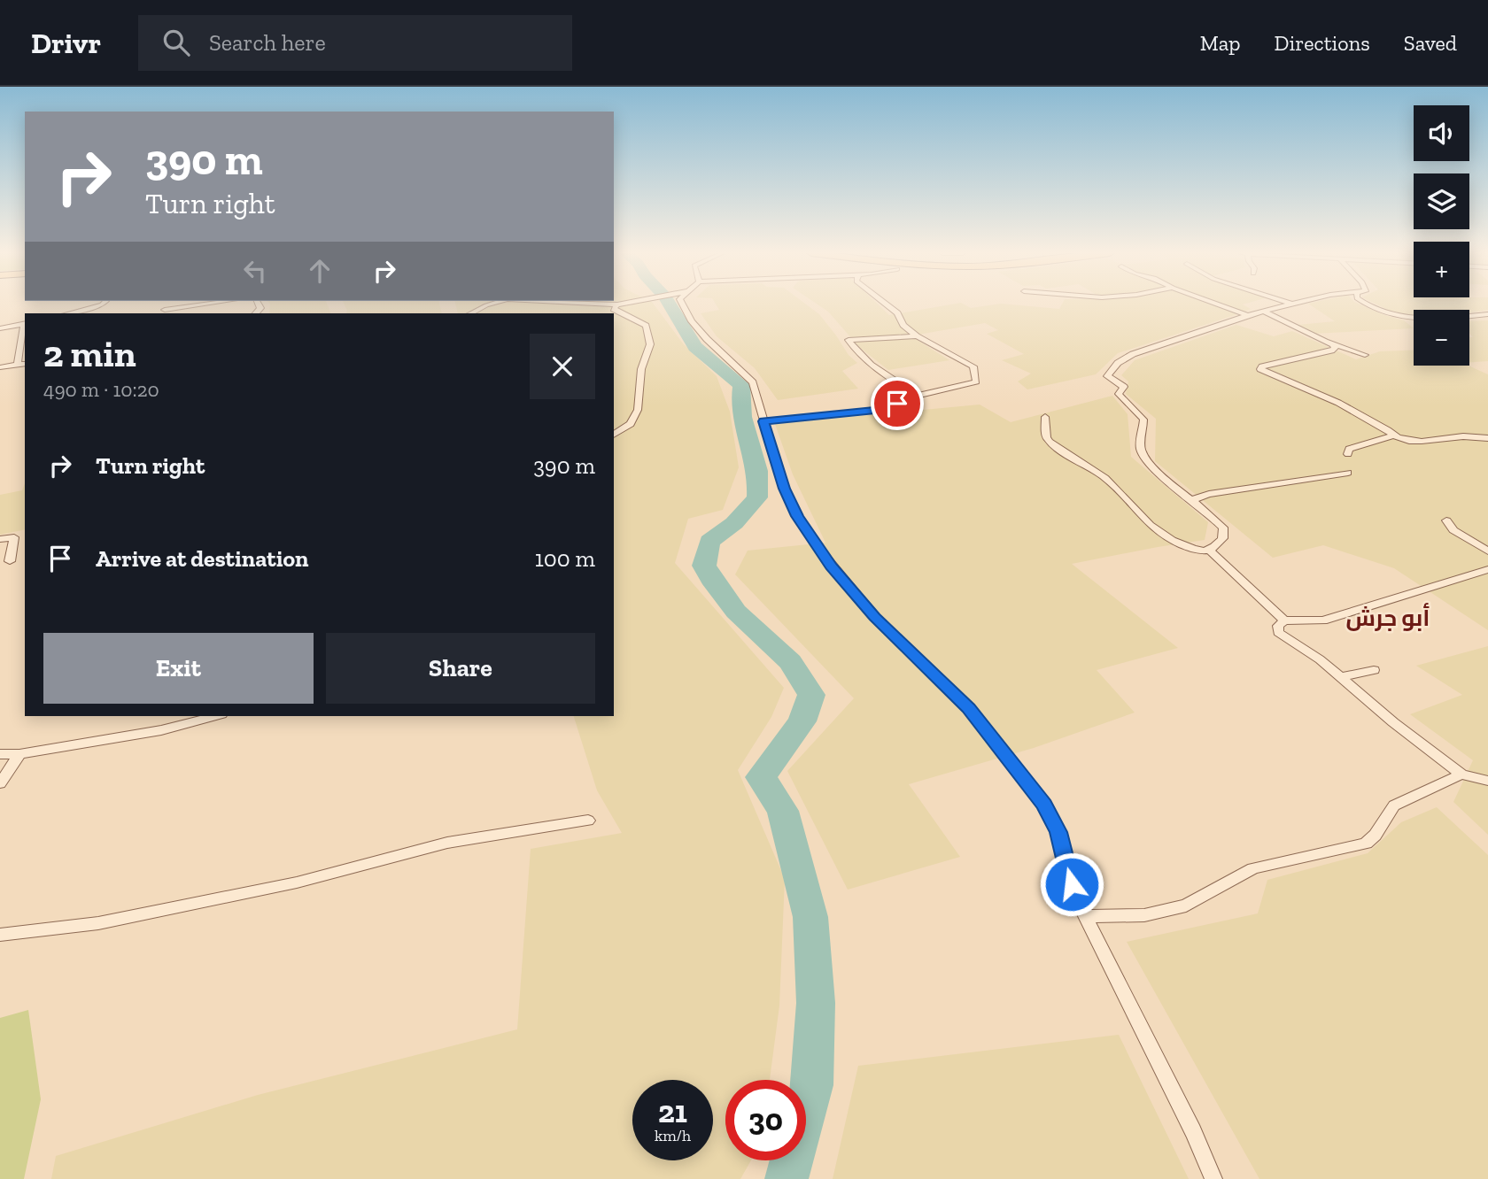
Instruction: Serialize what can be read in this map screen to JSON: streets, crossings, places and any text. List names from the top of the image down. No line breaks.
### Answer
{"districts":["أبو جرش"],"page":{"header":"Drivr","search":"Search here","nav":["Map","Directions","Saved"],"map_buttons":["+","−"],"turn":["390 m","Turn right"],"heading":["2 min","490 m · 10:20"],"list":[{"name":"Turn right","value":"390 m"},{"name":"Arrive at destination","value":"100 m"}],"buttons":["Exit","Share"],"speed":"21 km/h","limit":"30"}}
